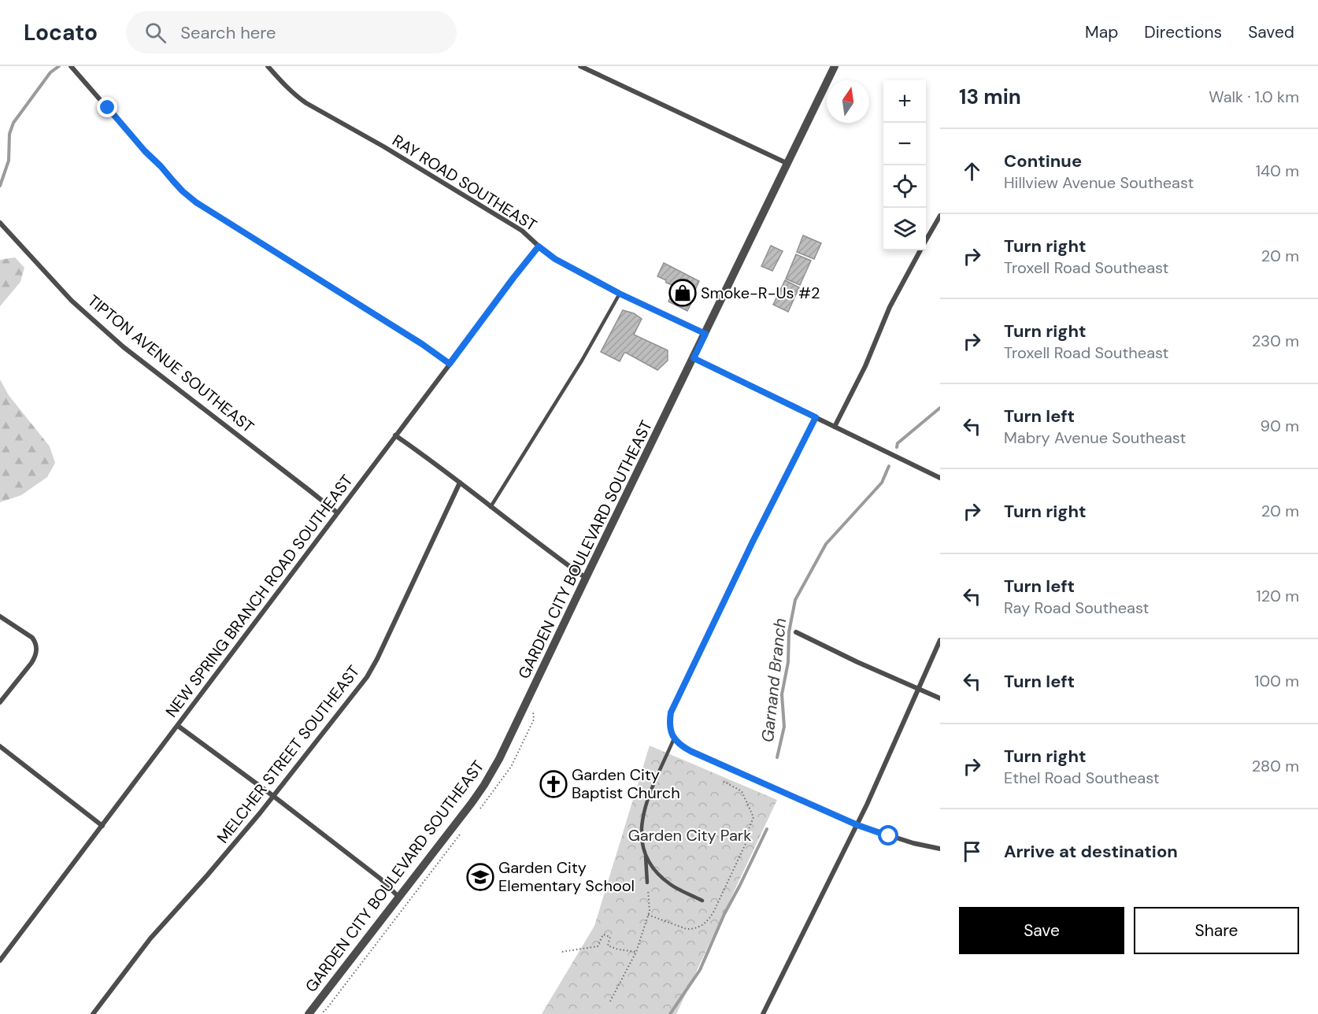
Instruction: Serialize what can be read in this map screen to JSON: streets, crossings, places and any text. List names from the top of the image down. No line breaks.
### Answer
{"streets":{"street":["RAY ROAD SOUTHEAST","TIPTON AVENUE SOUTHEAST","GARDEN CITY BOULEVARD SOUTHEAST","NEW SPRING BRANCH ROAD SOUTHEAST","MELCHER STREET SOUTHEAST"]},"crossings":[["RAY ROAD SOUTHEAST","GARDEN CITY BOULEVARD SOUTHEAST"],["RAY ROAD SOUTHEAST","NEW SPRING BRANCH ROAD SOUTHEAST"],["TIPTON AVENUE SOUTHEAST","NEW SPRING BRANCH ROAD SOUTHEAST"]],"water":["Garnand Branch"],"parks":["Garden City Park"],"places":{"shop":["Smoke-R-Us #2"],"church":["Garden City Baptist Church"],"school or university":["Garden City Elementary School"]},"north":"top","page":{"header":"Locato","search":"Search here","nav":["Map","Directions","Saved"],"heading":["13 min","Walk · 1.0 km"],"map_buttons":["+","−"],"list":[["Continue","Hillview Avenue Southeast","140 m"],["Turn right","Troxell Road Southeast","20 m"],["Turn right","Troxell Road Southeast","230 m"],["Turn left","Mabry Avenue Southeast","90 m"],["Turn right","20 m"],["Turn left","Ray Road Southeast","120 m"],["Turn left","100 m"],["Turn right","Ethel Road Southeast","280 m"],"Arrive at destination"],"buttons":["Save","Share"]}}
